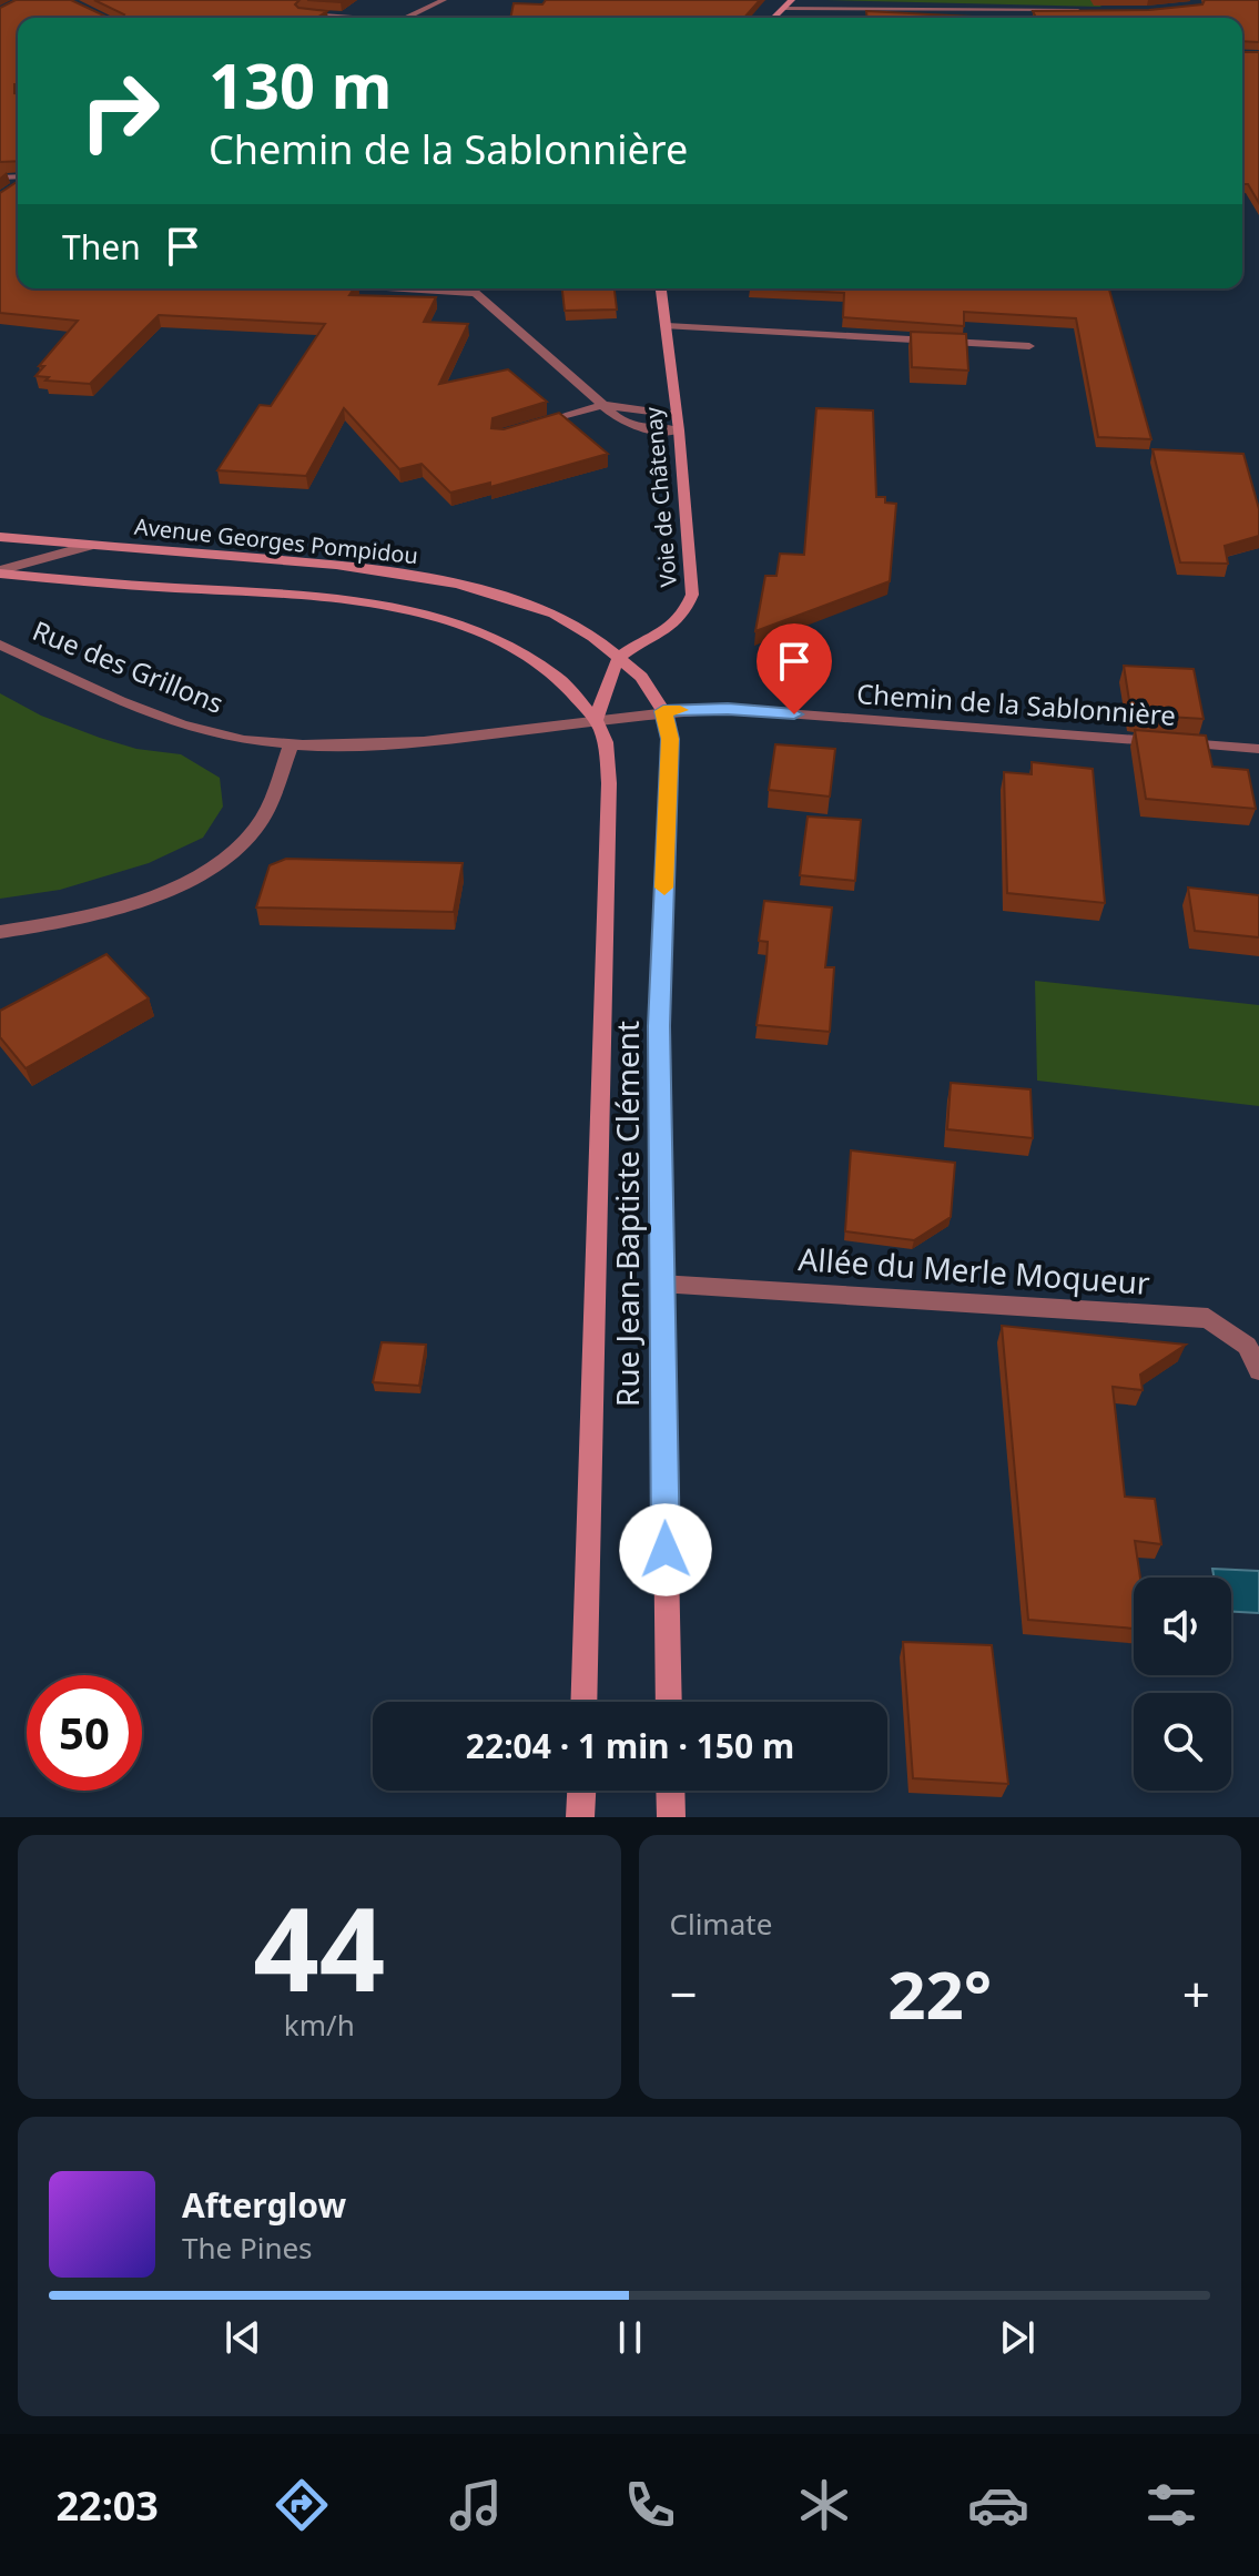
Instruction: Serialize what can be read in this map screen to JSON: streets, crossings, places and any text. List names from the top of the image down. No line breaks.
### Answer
{"streets":{"main road":["Voie de Châtenay","Avenue Georges Pompidou","Rue Jean-Baptiste Clément"],"street":["Rue des Grillons","Chemin de la Sablonnière","Allée du Merle Moqueur"]},"crossings":[["Voie de Châtenay","Avenue Georges Pompidou"],["Avenue Georges Pompidou","Rue des Grillons"],["Avenue Georges Pompidou","Chemin de la Sablonnière"],["Avenue Georges Pompidou","Rue Jean-Baptiste Clément"],["Rue des Grillons","Chemin de la Sablonnière"],["Rue des Grillons","Rue Jean-Baptiste Clément"],["Chemin de la Sablonnière","Rue Jean-Baptiste Clément"],["Rue Jean-Baptiste Clément","Allée du Merle Moqueur"]],"page":{"turn":["130 m","Chemin de la Sablonnière"],"then":"Then","limit":"50","trip":"22:04 · 1 min · 150 m","tile":[["44","km/h"],"Climate"],"heat":["−","22°","+"],"song":["Afterglow","The Pines"],"tabs":"22:03"}}
